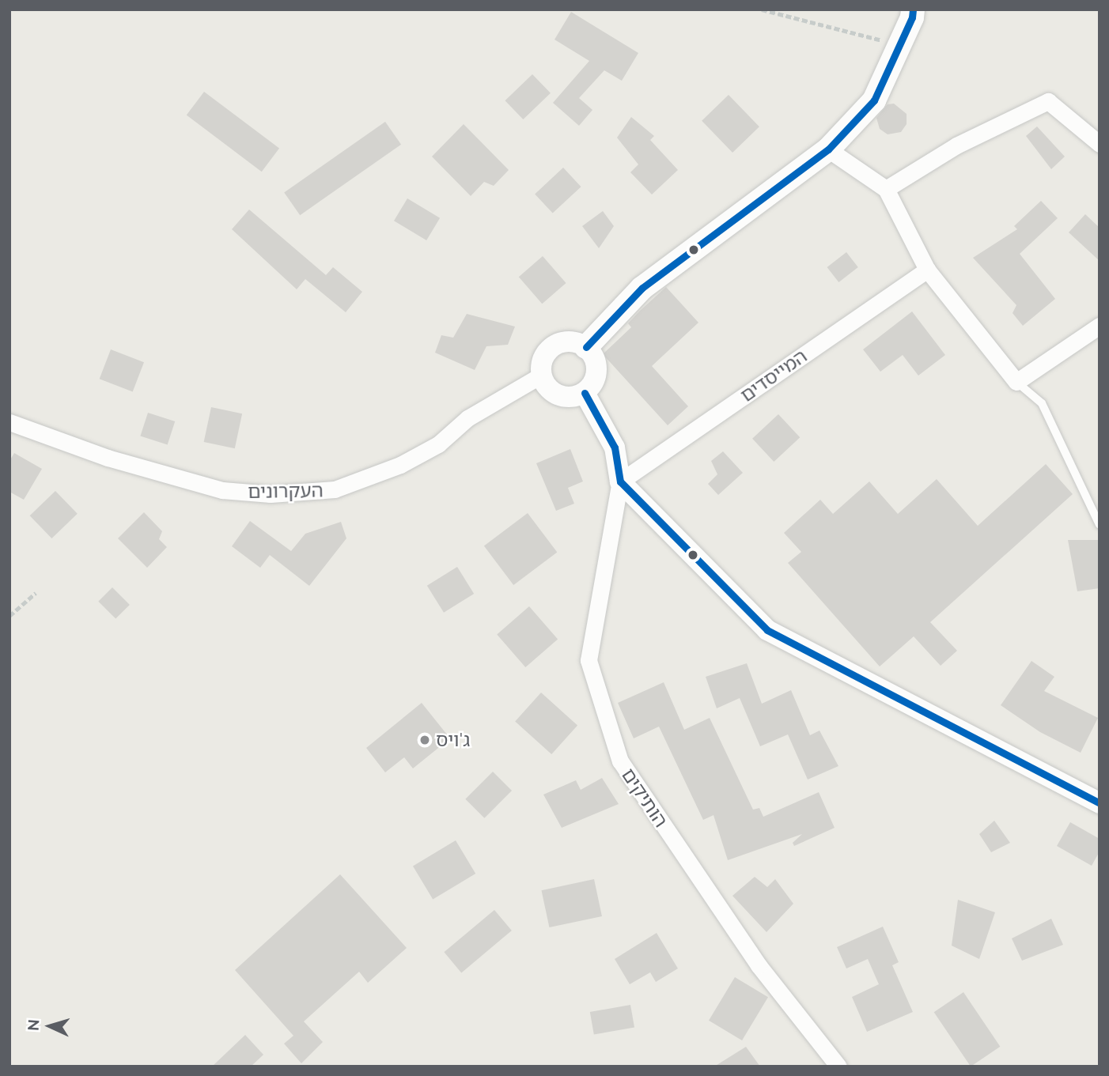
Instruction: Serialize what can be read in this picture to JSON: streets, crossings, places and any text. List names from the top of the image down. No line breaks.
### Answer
{"streets":{"street":["המייסדים","העקרונים","הותיקים"]},"crossings":[["המייסדים","הותיקים"]],"places":["ג'ויס"],"north":"left"}
